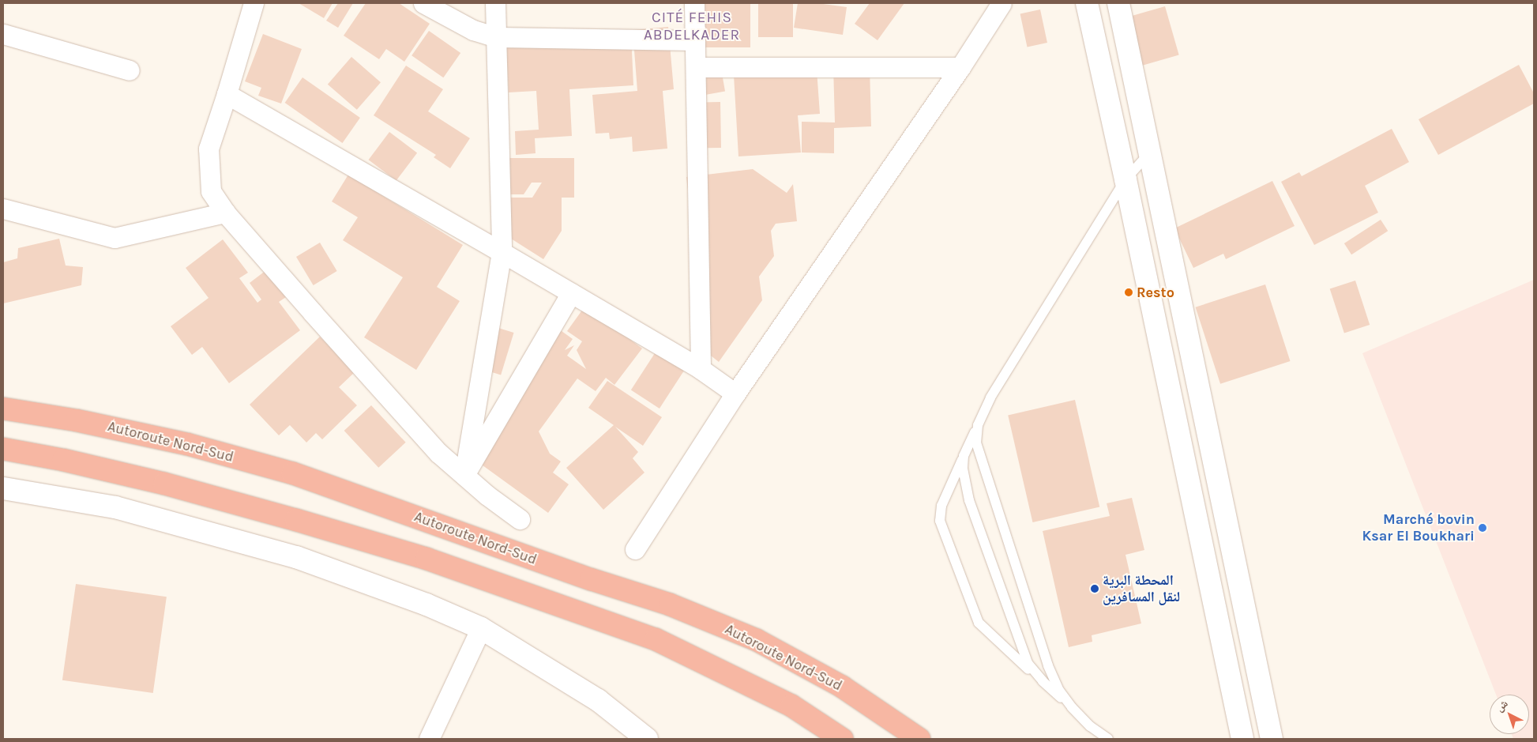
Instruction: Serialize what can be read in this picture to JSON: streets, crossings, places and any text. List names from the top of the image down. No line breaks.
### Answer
{"streets":{"highway":["Autoroute Nord-Sud"]},"districts":["CITÉ FEHIS ABDELKADER"],"places":["Resto","Marché bovin Ksar El Boukhari","المحطة البرية لنقل المسافرين"],"north":"top left"}
